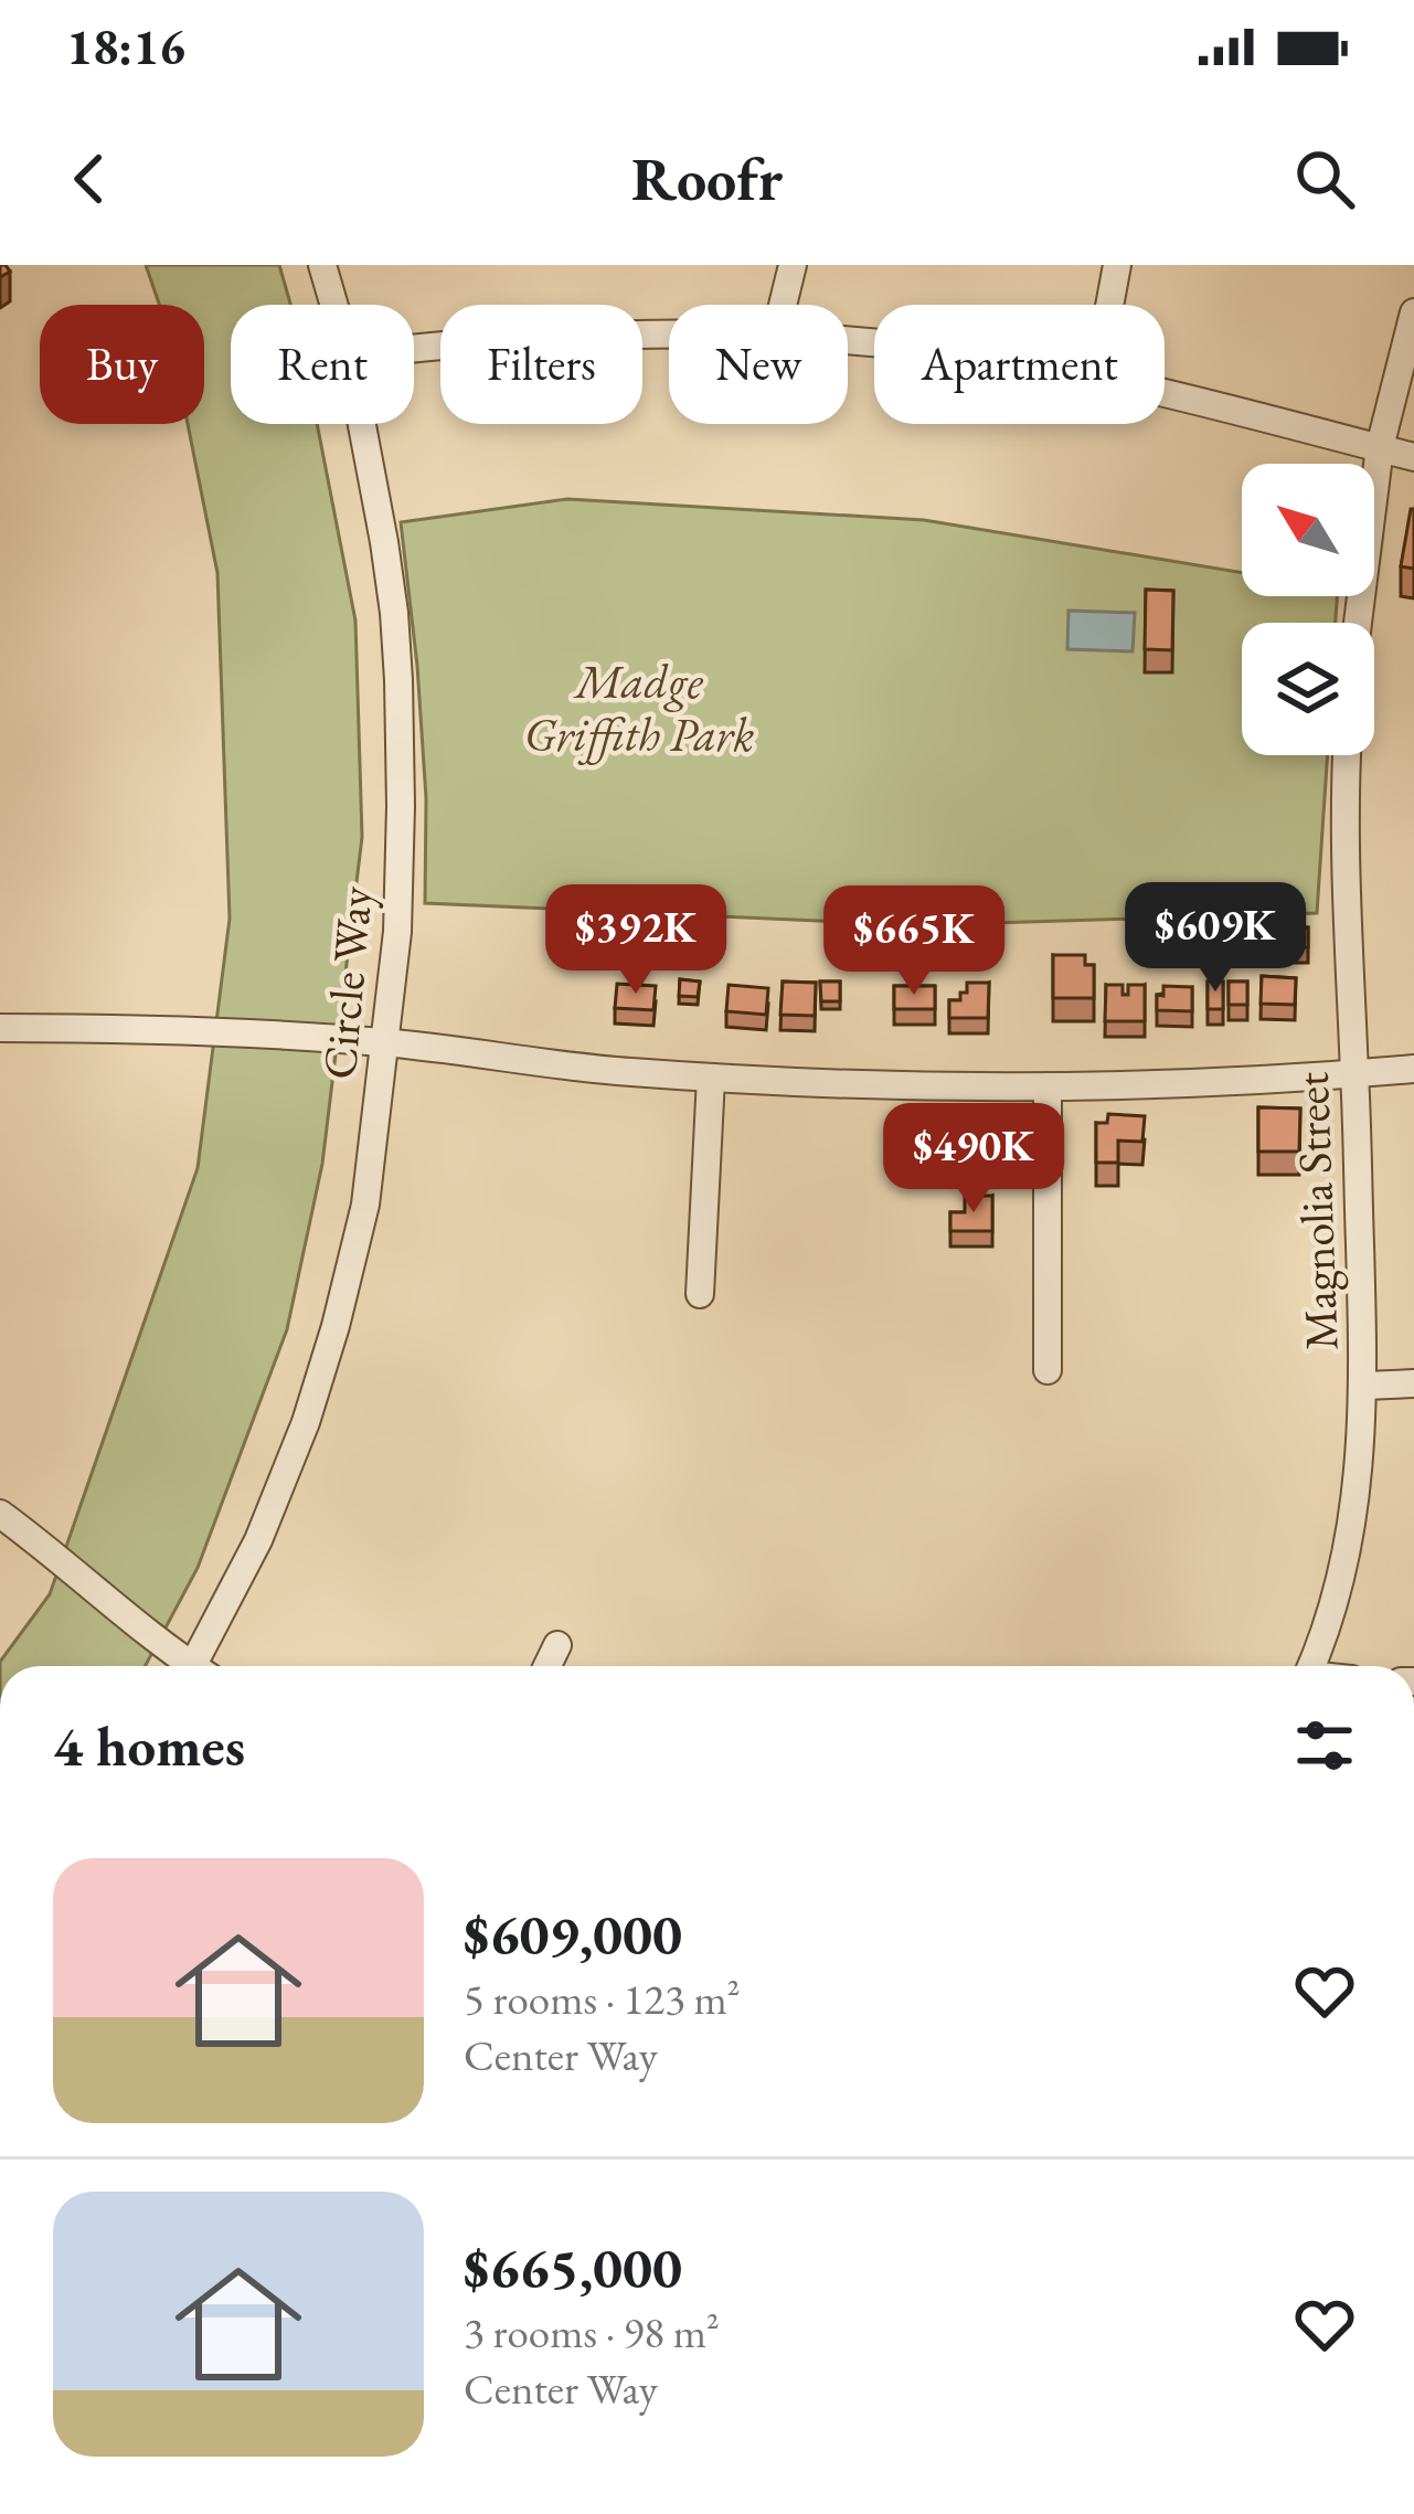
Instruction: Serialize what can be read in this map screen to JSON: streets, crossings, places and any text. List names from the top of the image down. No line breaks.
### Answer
{"streets":{"street":["Circle Way","Magnolia Street"]},"parks":["Madge Griffith Park"],"north":"top left","page":{"status":"18:16","header":"Roofr","chip":["Buy","Rent","Filters","New","Apartment"],"price":["$609K","$392K","$665K","$490K"],"heading":"4 homes","list":[{"name":"$609,000","note":"5 rooms · 123 m² · Center Way"},{"name":"$665,000","note":"3 rooms · 98 m² · Center Way"}]}}
